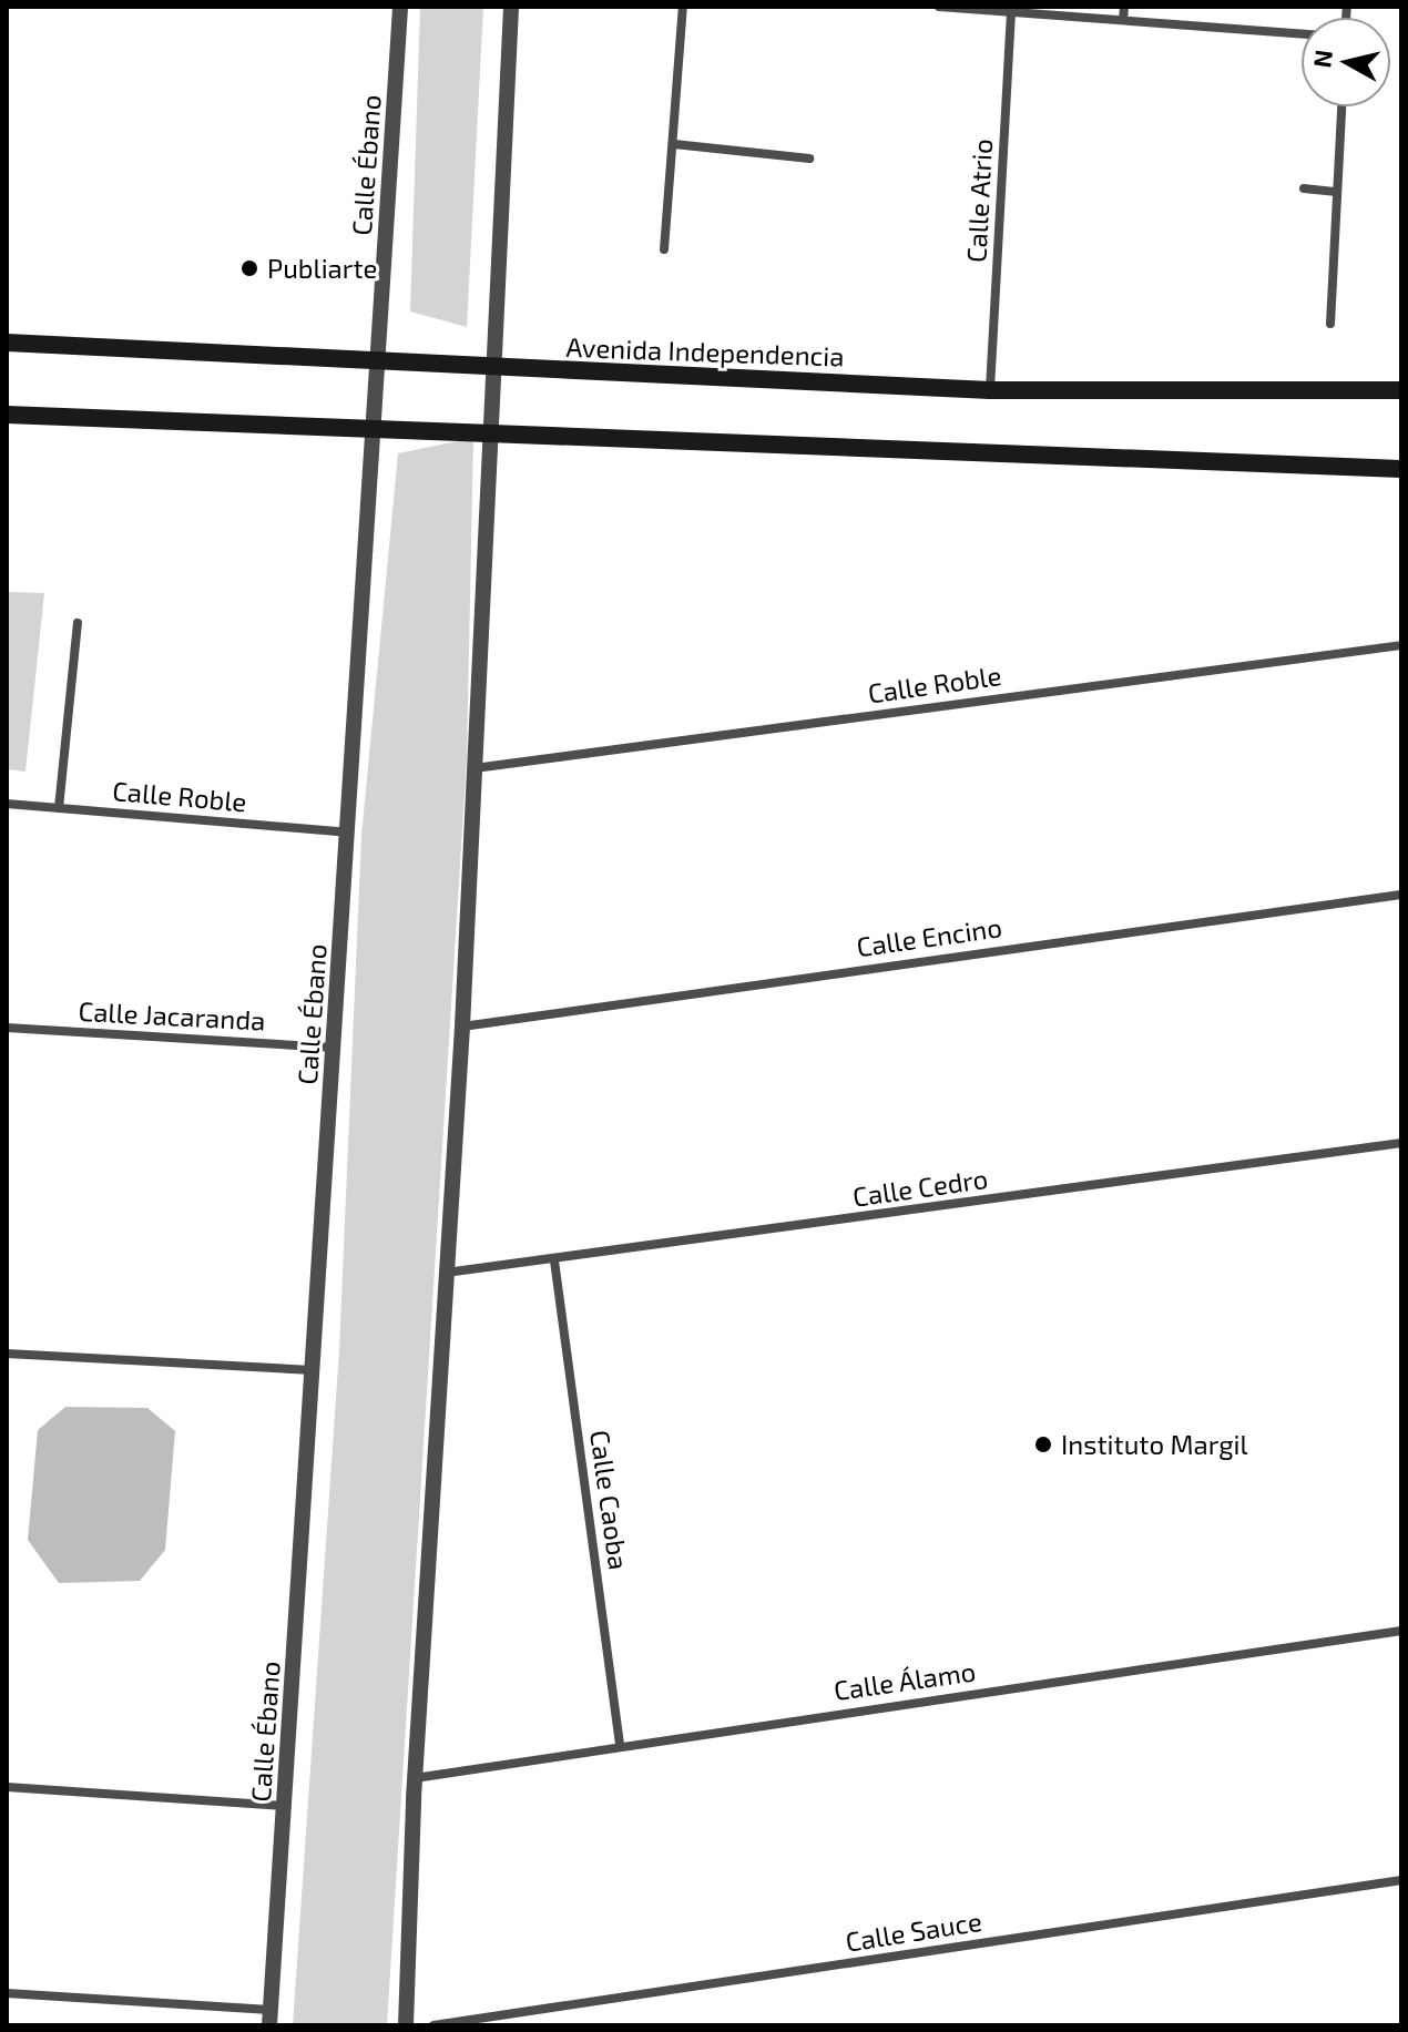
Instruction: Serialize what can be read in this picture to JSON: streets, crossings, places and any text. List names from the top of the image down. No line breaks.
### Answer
{"streets":{"main road":["Avenida Independencia"],"street":["Calle Ébano","Calle Atrio","Calle Roble","Calle Encino","Calle Jacaranda","Calle Cedro","Calle Caoba","Calle Álamo","Calle Sauce"]},"crossings":[["Calle Ébano","Avenida Independencia"],["Calle Ébano","Calle Roble"],["Calle Ébano","Calle Jacaranda"],["Calle Atrio","Avenida Independencia"],["Calle Cedro","Calle Caoba"],["Calle Caoba","Calle Álamo"]],"places":["Publiarte","Instituto Margil"],"north":"left"}
